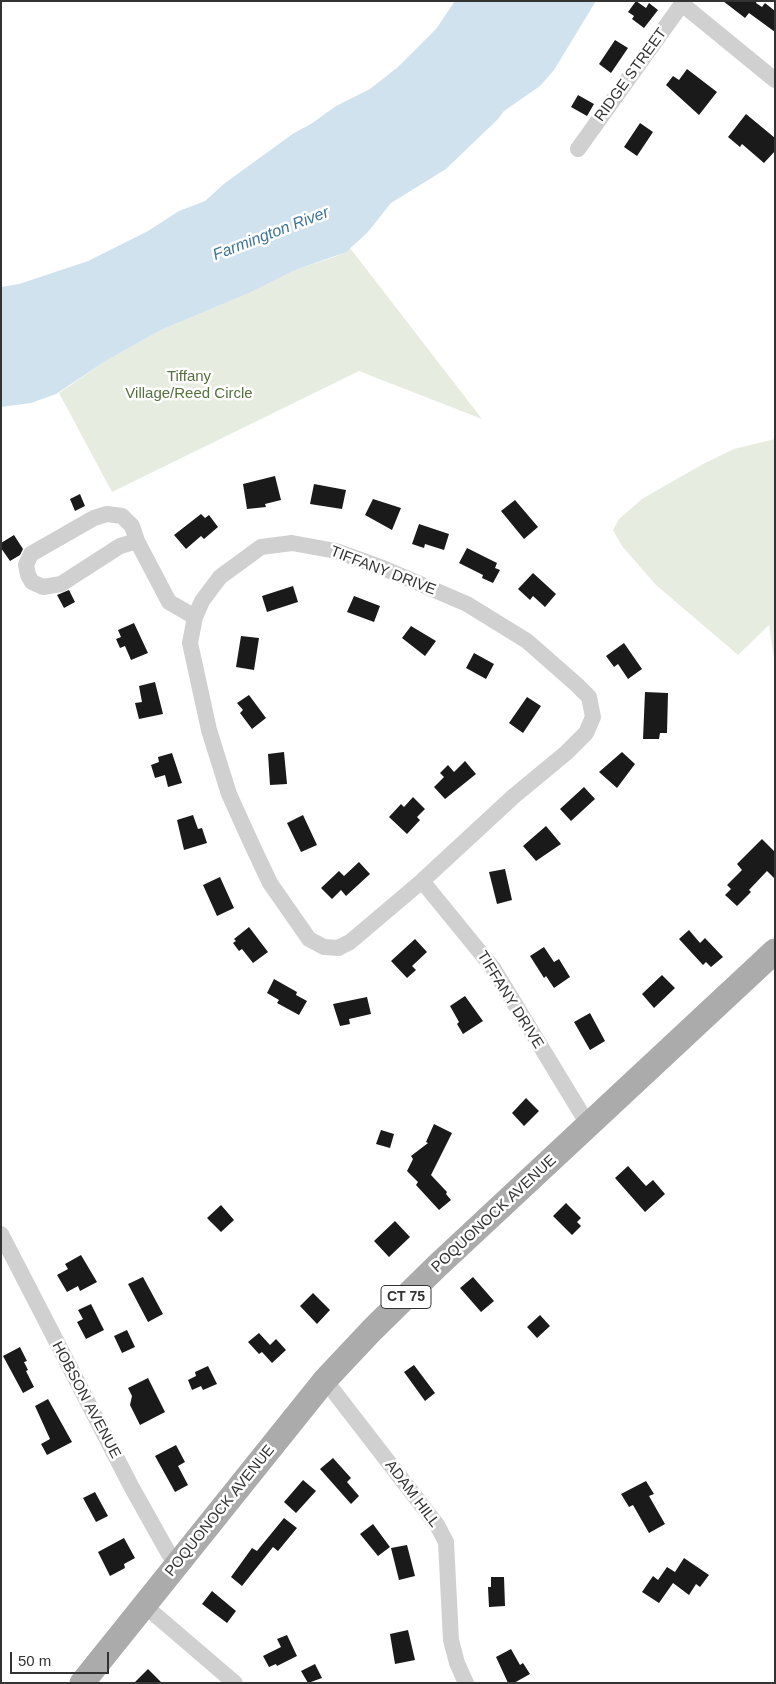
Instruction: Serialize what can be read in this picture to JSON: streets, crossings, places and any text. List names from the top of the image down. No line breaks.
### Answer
{"streets":{"main road":["POQUONOCK AVENUE","CT 75"],"street":["RIDGE STREET","TIFFANY DRIVE","HOBSON AVENUE","ADAM HILL"]},"crossings":[["TIFFANY DRIVE","POQUONOCK AVENUE"],["POQUONOCK AVENUE","HOBSON AVENUE"],["POQUONOCK AVENUE","ADAM HILL"]],"water":["Farmington River"],"parks":["Tiffany Village/Reed Circle"],"scale_bar":"50 m"}
